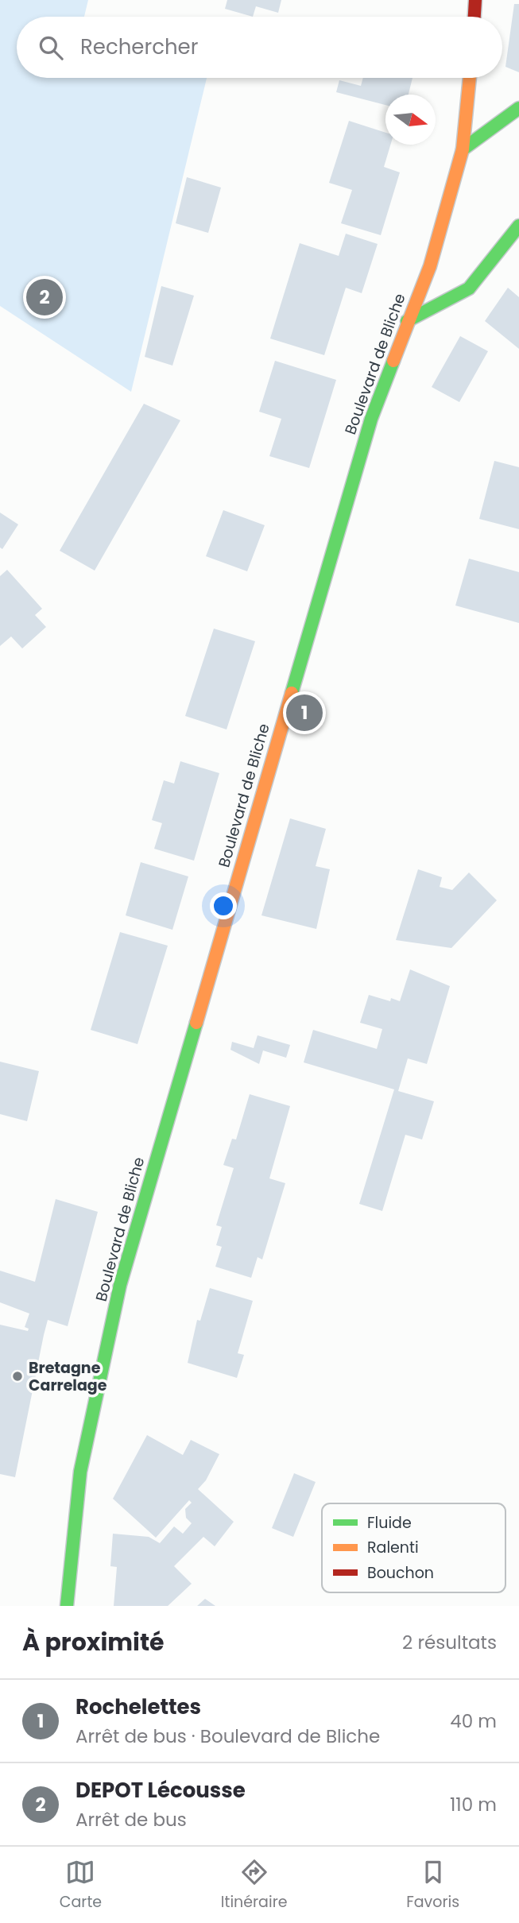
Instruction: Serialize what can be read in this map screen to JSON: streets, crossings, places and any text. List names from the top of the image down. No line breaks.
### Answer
{"streets":{"main road":["Boulevard de Bliche"]},"places":["Bretagne Carrelage"],"legend":["Fluide","Ralenti","Bouchon"],"north":"right","page":{"search":"Rechercher","pins":["2","1"],"heading":["À proximité","2 résultats"],"list":[{"mark":"1","name":"Rochelettes","note":"Arrêt de bus · Boulevard de Bliche","value":"40 m"},{"mark":"2","name":"DEPOT Lécousse","note":"Arrêt de bus","value":"110 m"}],"nav":["Carte","Itinéraire","Favoris"]}}
